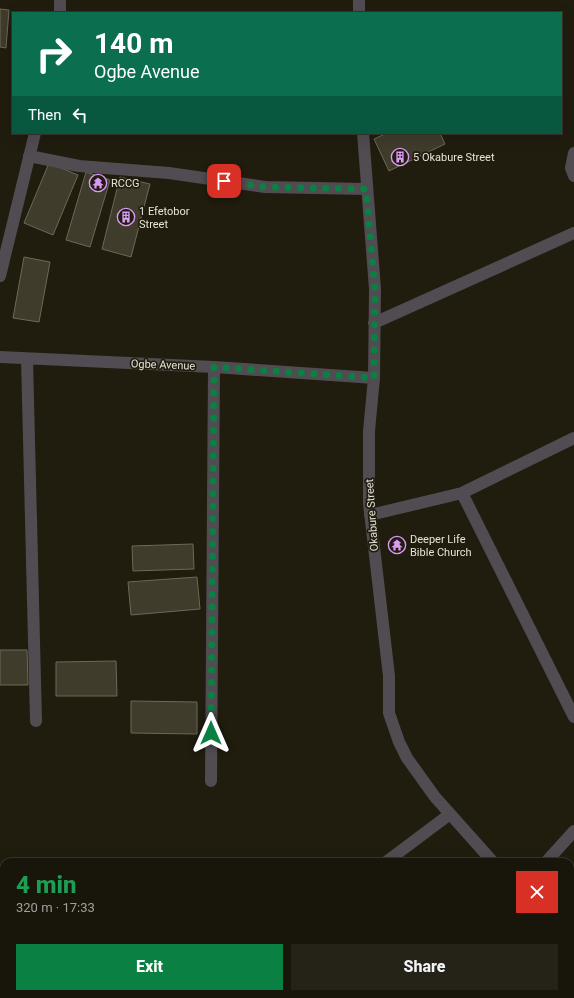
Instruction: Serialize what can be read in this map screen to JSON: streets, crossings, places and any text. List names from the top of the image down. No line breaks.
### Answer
{"streets":{"street":["Ogbe Avenue","Okabure Street"]},"crossings":[["Ogbe Avenue","Okabure Street"]],"places":{"building":["5 Okabure Street","1 Efetobor Street"],"temple":["RCCG","Deeper Life Bible Church"]},"page":{"turn":["140 m","Ogbe Avenue"],"then":"Then","heading":["4 min","320 m · 17:33"],"buttons":["Exit","Share"]}}
